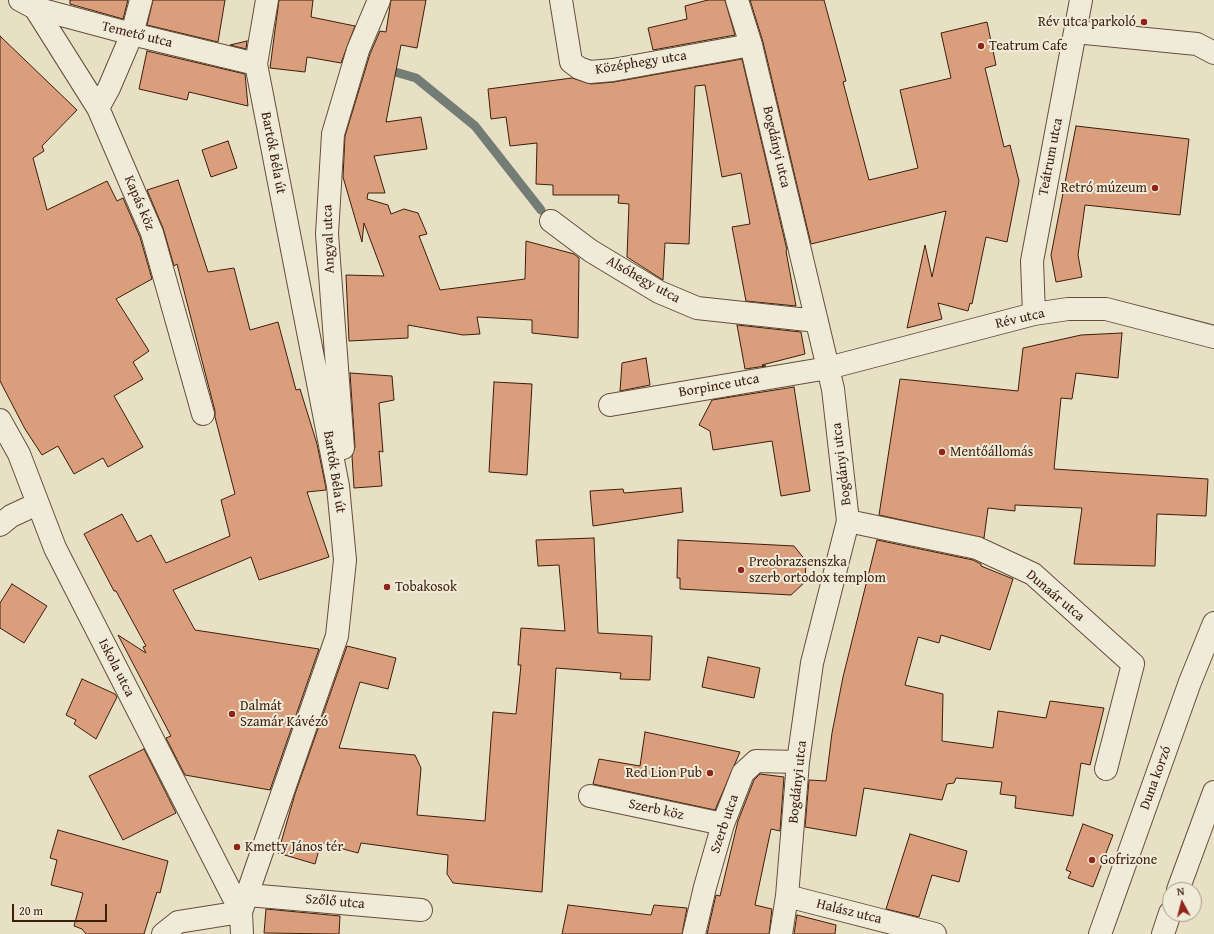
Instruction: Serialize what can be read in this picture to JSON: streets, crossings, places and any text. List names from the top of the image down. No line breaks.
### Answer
{"streets":{"street":["Temető utca","Középhegy utca","Bogdányi utca","Bartók Béla út","Teátrum utca","Kapás köz","Angyal utca","Alsóhegy utca","Rév utca","Borpince utca","Dunaár utca","Iskola utca","Duna korzó","Szerb köz","Szerb utca","Szőlő utca","Halász utca"]},"crossings":[["Temető utca","Bartók Béla út"],["Temető utca","Kapás köz"],["Középhegy utca","Bogdányi utca"],["Bogdányi utca","Alsóhegy utca"],["Bogdányi utca","Rév utca"],["Bogdányi utca","Borpince utca"],["Bogdányi utca","Dunaár utca"],["Bogdányi utca","Szerb utca"],["Bogdányi utca","Halász utca"],["Bartók Béla út","Angyal utca"],["Bartók Béla út","Iskola utca"],["Bartók Béla út","Szőlő utca"],["Teátrum utca","Rév utca"],["Rév utca","Borpince utca"],["Iskola utca","Szőlő utca"],["Szerb köz","Szerb utca"]],"places":["Rév utca parkoló","Teatrum Cafe","Retró múzeum","Mentőállomás","Preobrazsenszka szerb ortodox templom","Tobakosok","Dalmát Szamár Kávézó","Red Lion Pub","Kmetty János tér","Gofrizone"],"scale_bar":"20 m","north":"top"}
